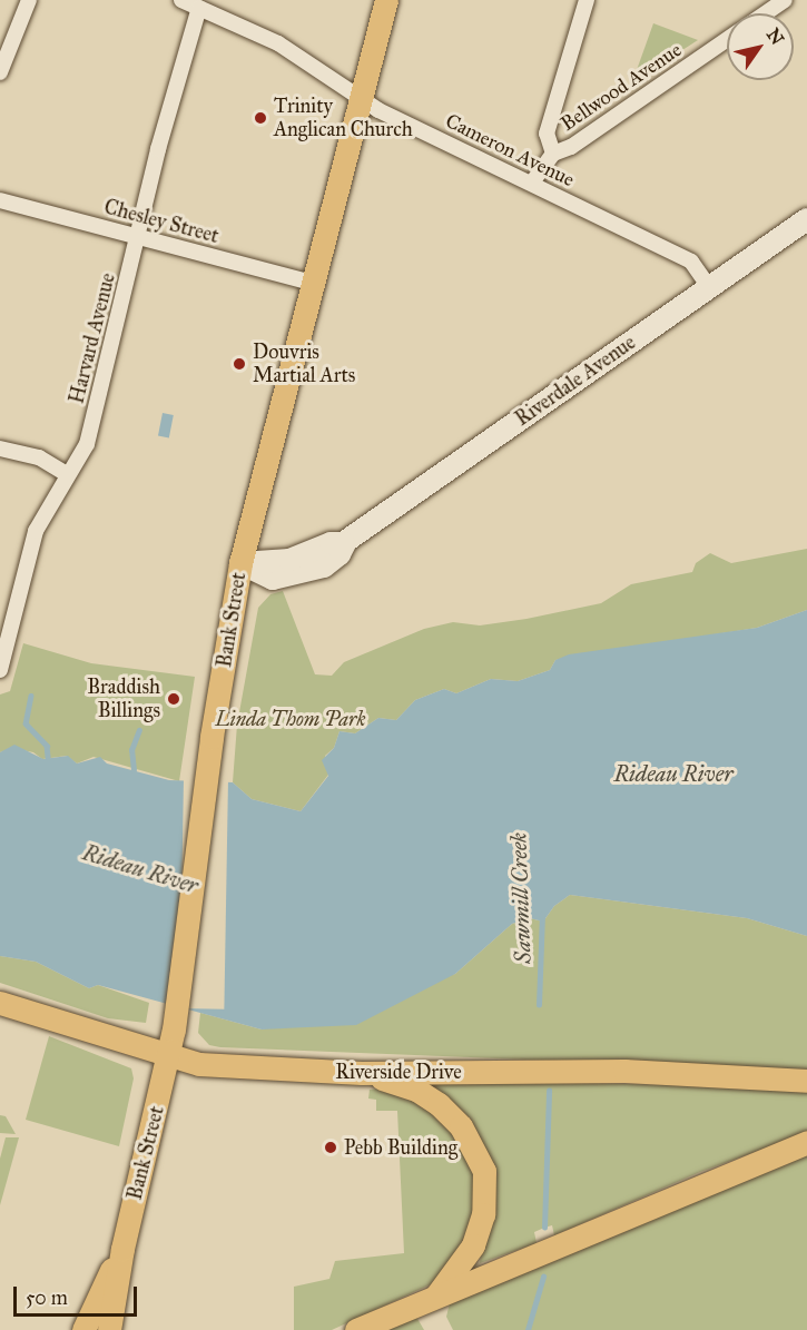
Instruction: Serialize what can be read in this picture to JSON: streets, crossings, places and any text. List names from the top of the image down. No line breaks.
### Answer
{"streets":{"main road":["Bank Street","Riverside Drive"],"street":["Bellwood Avenue","Cameron Avenue","Chesley Street","Harvard Avenue","Riverdale Avenue"]},"crossings":[["Bellwood Avenue","Cameron Avenue"],["Cameron Avenue","Harvard Avenue"],["Cameron Avenue","Riverdale Avenue"],["Cameron Avenue","Bank Street"],["Chesley Street","Harvard Avenue"],["Chesley Street","Bank Street"],["Riverdale Avenue","Bank Street"],["Bank Street","Riverside Drive"]],"water":["Rideau River","Sawmill Creek"],"parks":["Linda Thom Park"],"places":["Trinity Anglican Church","Douvris Martial Arts","Braddish Billings","Pebb Building"],"scale_bar":"50 m","north":"top right"}
